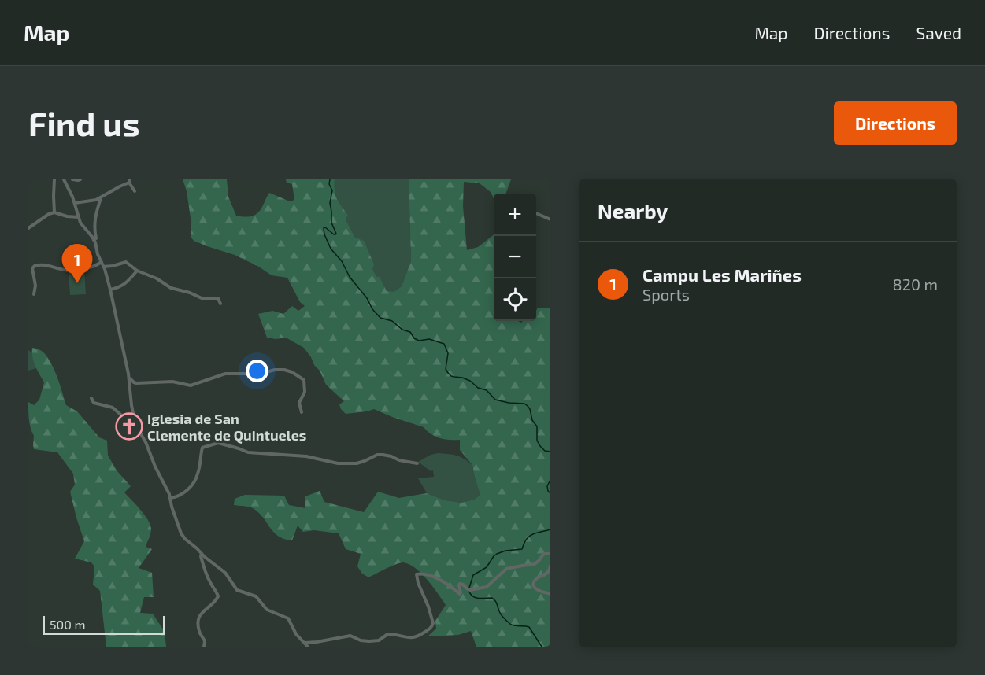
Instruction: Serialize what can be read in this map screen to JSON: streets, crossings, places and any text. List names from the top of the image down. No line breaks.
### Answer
{"places":{"church":["Iglesia de San Clemente de Quintueles"]},"scale_bar":"500 m","page":{"header":"Map","nav":["Map","Directions","Saved"],"buttons":"Directions","title":"Find us","heading":"Nearby","map_buttons":["+","−"],"list":[{"mark":"1","name":"Campu Les Mariñes","note":"Sports","value":"820 m"}],"pins":"1","scale":"500 m"}}
